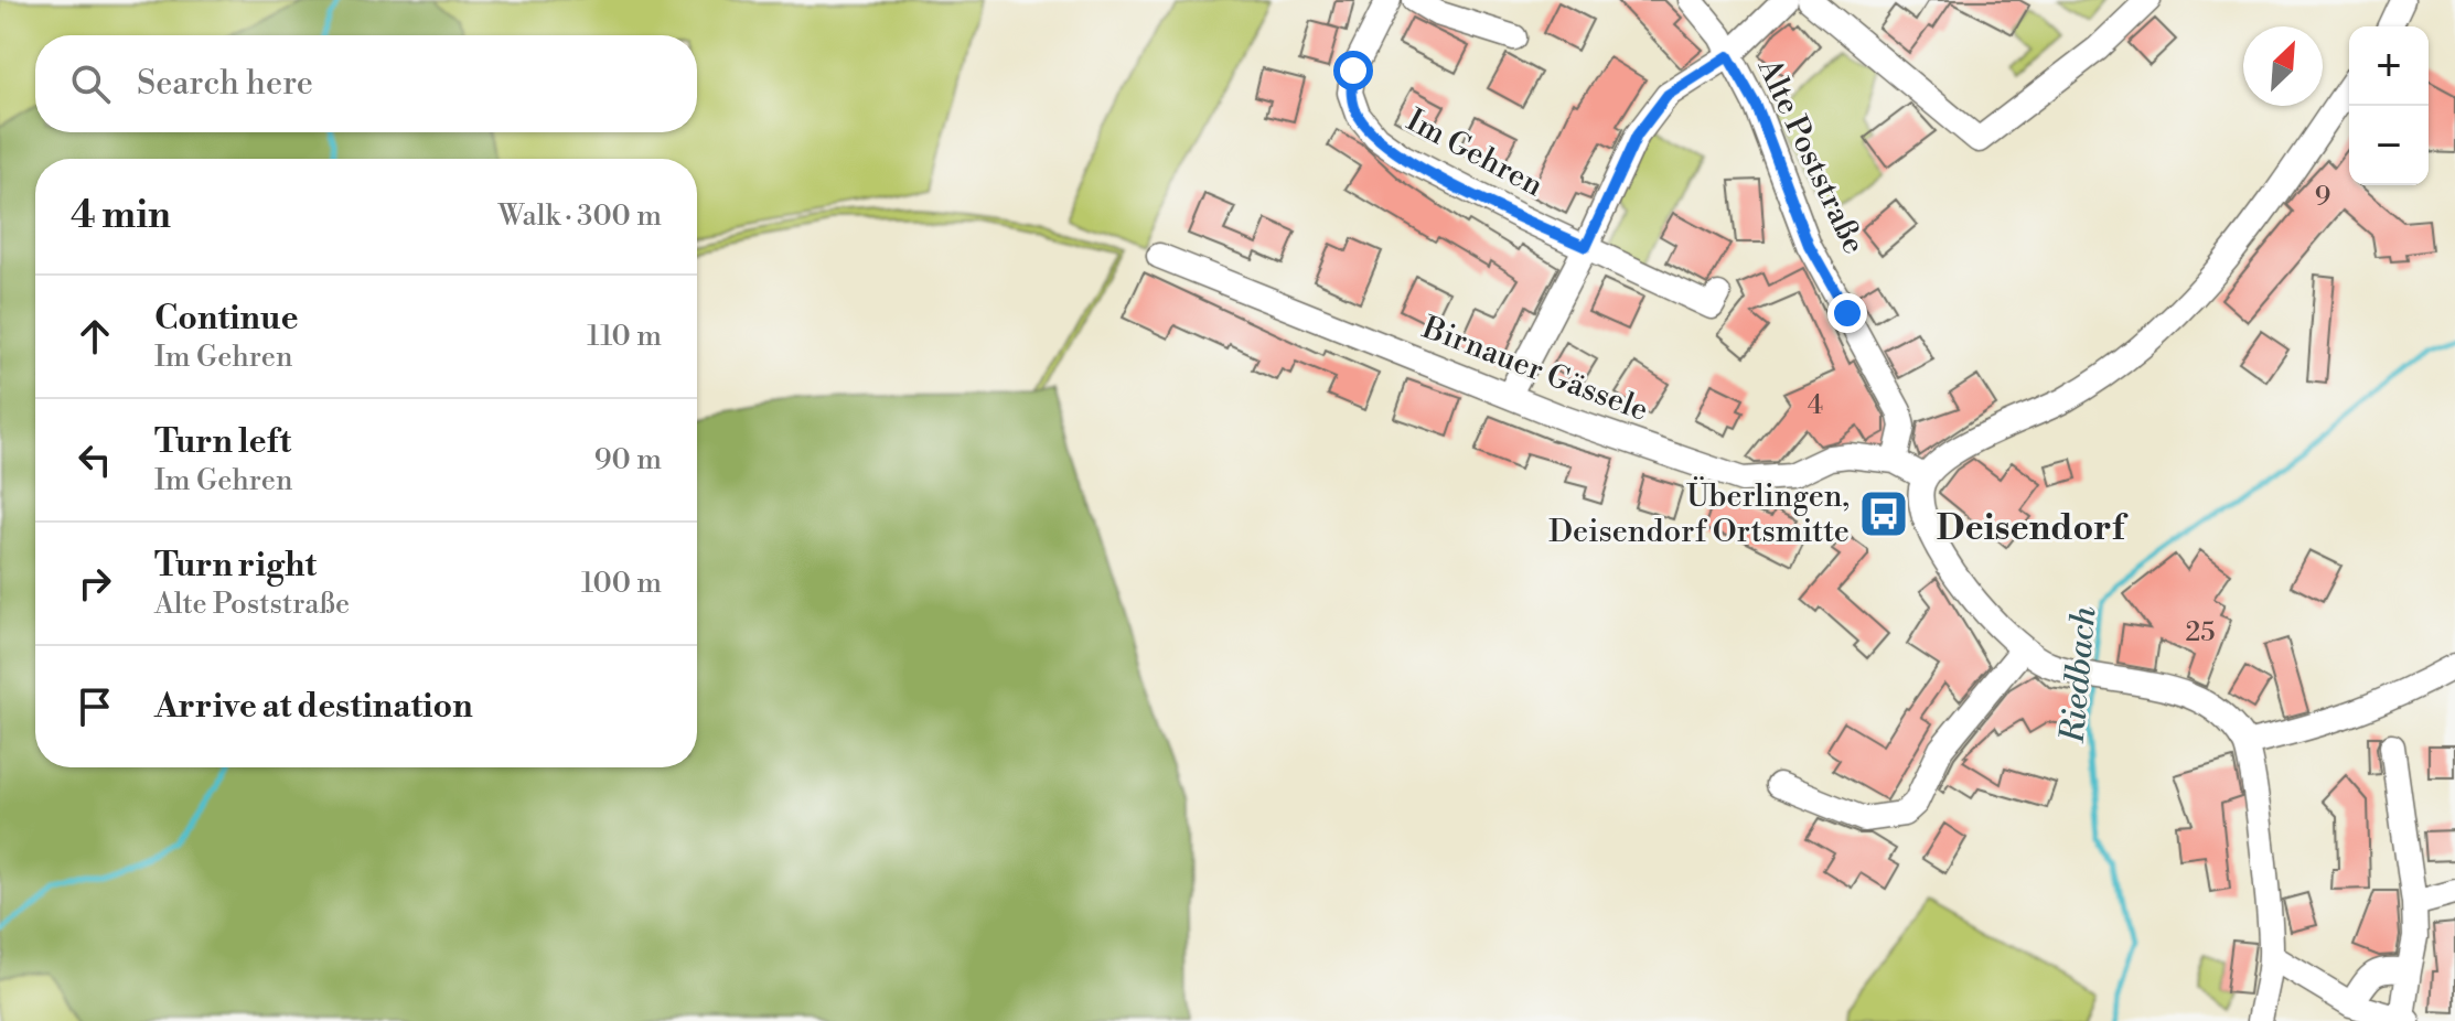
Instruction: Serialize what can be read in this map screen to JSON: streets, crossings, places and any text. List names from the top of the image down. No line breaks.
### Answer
{"streets":{"street":["Im Gehren","Alte Poststraße","Birnauer Gässele"]},"crossings":[["Alte Poststraße","Birnauer Gässele"]],"districts":["Deisendorf"],"water":["Riedbach"],"places":{"bus stop":["Überlingen, Deisendorf Ortsmitte"]},"house_numbers":["9","4","25"],"north":"top right","page":{"map_buttons":["+","−"],"search":"Search here","heading":["4 min","Walk · 300 m"],"list":[["Continue","Im Gehren","110 m"],["Turn left","Im Gehren","90 m"],["Turn right","Alte Poststraße","100 m"],"Arrive at destination"]}}
